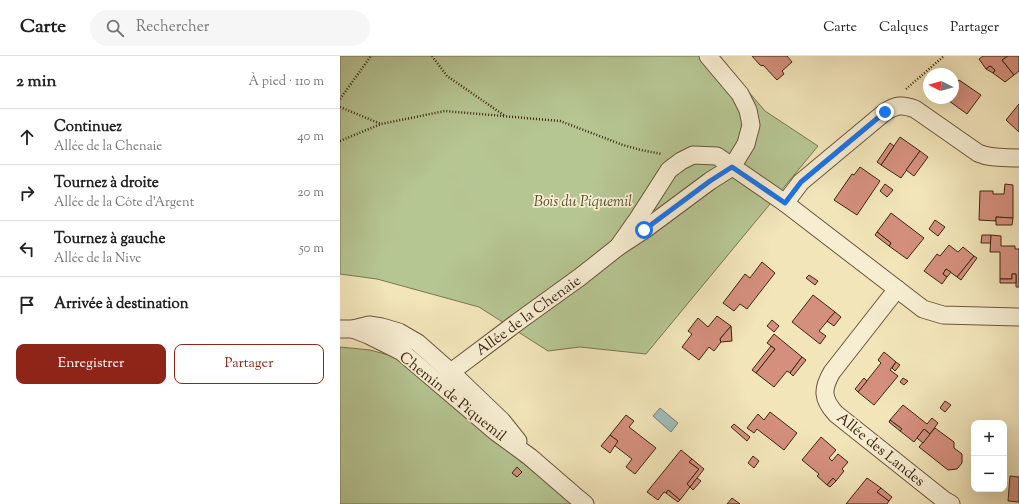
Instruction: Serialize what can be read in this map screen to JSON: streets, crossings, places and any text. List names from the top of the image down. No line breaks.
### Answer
{"streets":{"street":["Allée de la Chenaie","Chemin de Piquemil","Allée des Landes"]},"crossings":[["Allée de la Chenaie","Chemin de Piquemil"]],"parks":["Bois du Piquemil"],"north":"left","page":{"header":"Carte","search":"Rechercher","nav":["Carte","Calques","Partager"],"heading":["2 min","À pied · 110 m"],"list":[["Continuez","Allée de la Chenaie","40 m"],["Tournez à droite","Allée de la Côte d'Argent","20 m"],["Tournez à gauche","Allée de la Nive","50 m"],"Arrivée à destination"],"buttons":["Enregistrer","Partager"],"map_buttons":["+","−"]}}
